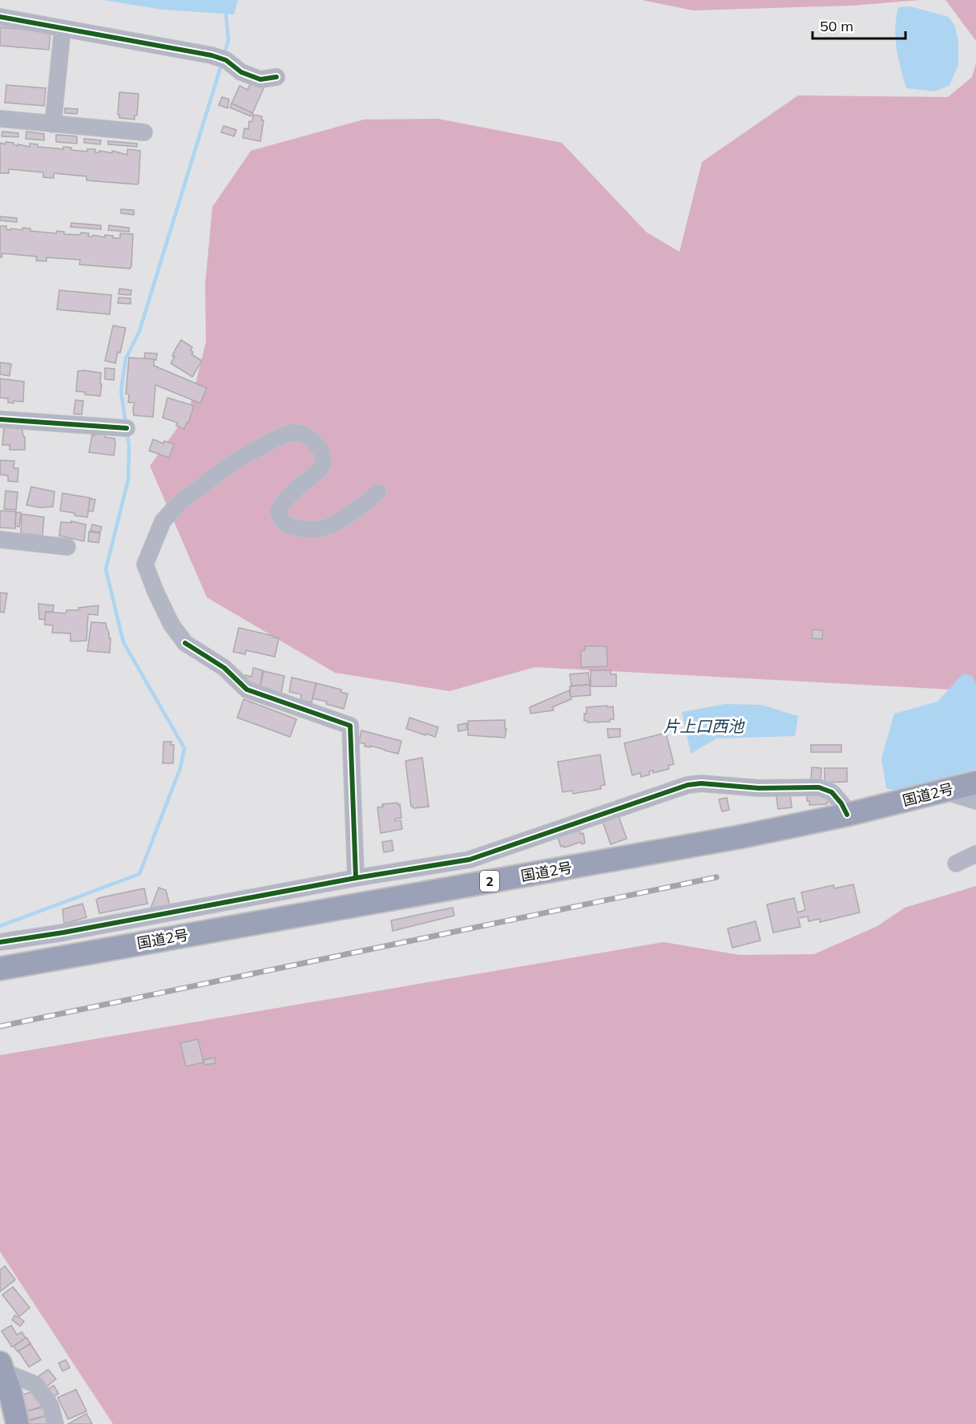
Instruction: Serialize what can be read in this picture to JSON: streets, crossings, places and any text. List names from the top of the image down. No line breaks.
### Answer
{"streets":{"highway":["国道2号","2"]},"water":["片上口西池"],"scale_bar":"50 m"}
